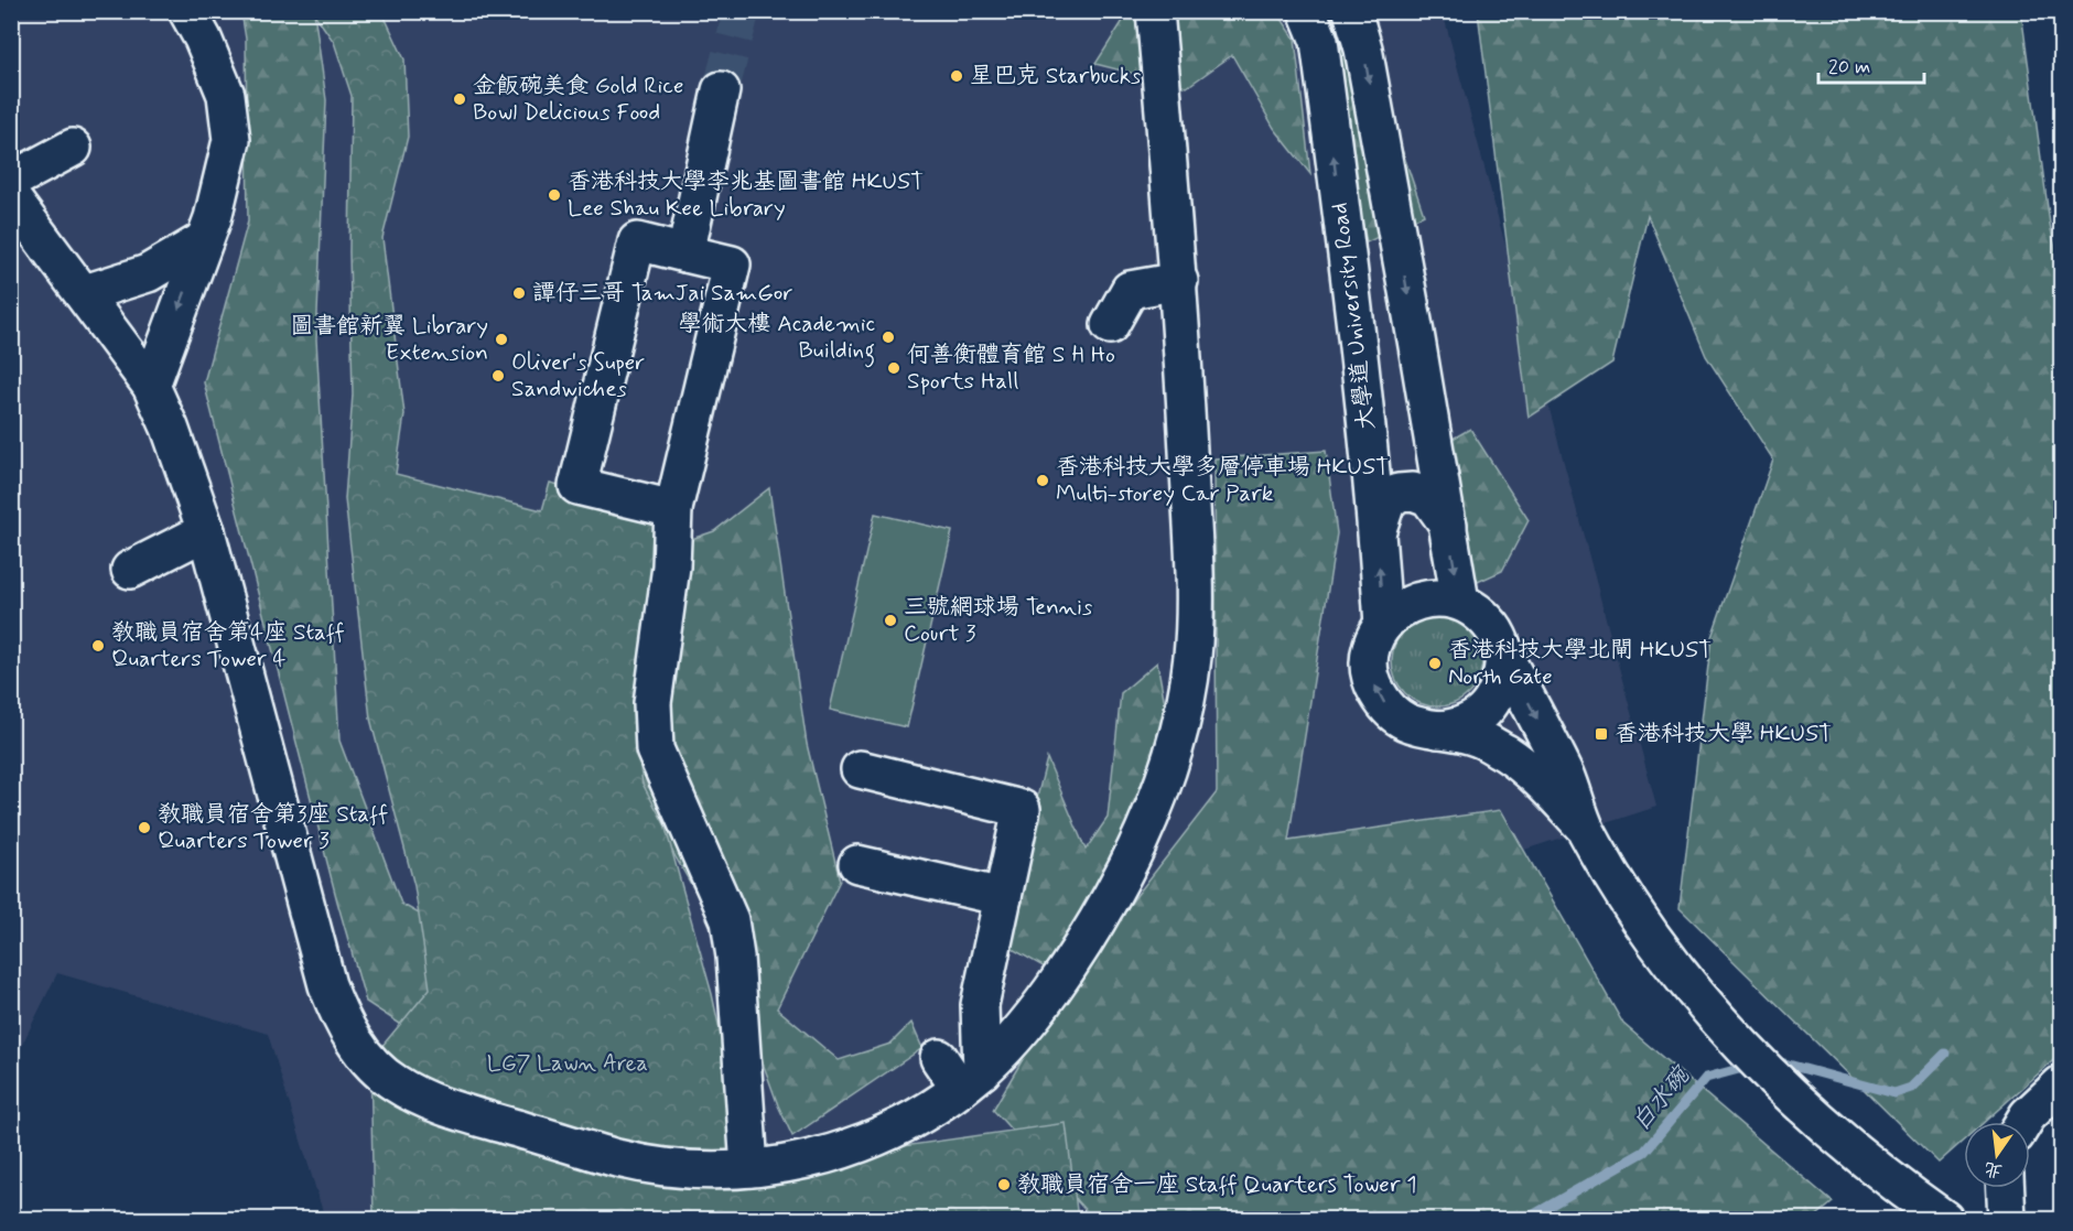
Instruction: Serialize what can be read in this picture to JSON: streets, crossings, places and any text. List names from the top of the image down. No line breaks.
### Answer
{"streets":{"street":["大學道 University Road"]},"water":["白水碗"],"parks":["LG7 Lawn Area"],"places":{"other":["星巴克 Starbucks","金飯碗美食 Gold Rice Bowl Delicious Food","香港科技大學李兆基圖書館 HKUST Lee Shau Kee Library","譚仔三哥 TamJai SamGor","學術大樓 Academic Building","圖書館新翼 Library Extension","何善衡體育館 S H Ho Sports Hall","Oliver's Super Sandwiches","香港科技大學多層停車場 HKUST Multi-storey Car Park","三號網球場 Tennis Court 3","教職員宿舍第4座 Staff Quarters Tower 4","香港科技大學北閘 HKUST North Gate","教職員宿舍第3座 Staff Quarters Tower 3","教職員宿舍一座 Staff Quarters Tower 1"],"transit":["香港科技大學 HKUST"]},"scale_bar":"20 m","north":"bottom"}
